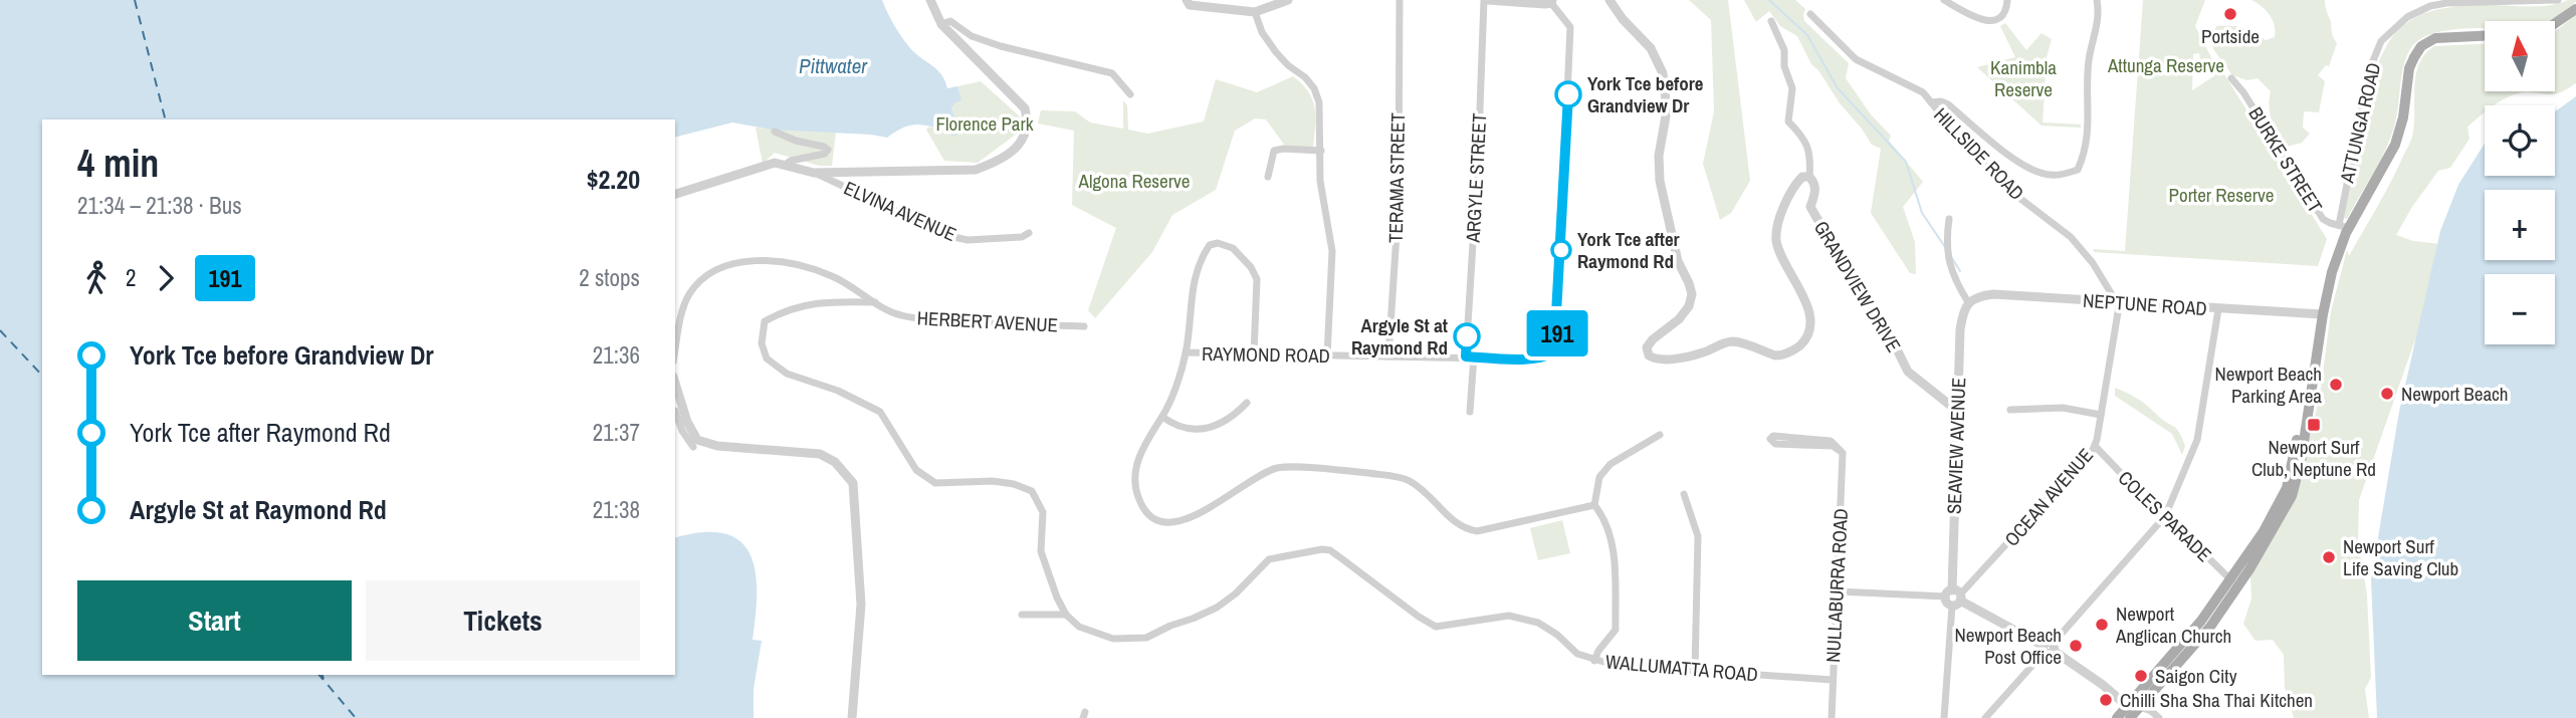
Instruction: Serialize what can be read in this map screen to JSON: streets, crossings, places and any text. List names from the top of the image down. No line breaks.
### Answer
{"streets":{"street":["ATTUNGA ROAD","HILLSIDE ROAD","BURKE STREET","TERAMA STREET","ARGYLE STREET","ELVINA AVENUE","GRANDVIEW DRIVE","NEPTUNE ROAD","HERBERT AVENUE","RAYMOND ROAD","SEAVIEW AVENUE","OCEAN AVENUE","COLES PARADE","NULLABURRA ROAD","WALLUMATTA ROAD"]},"crossings":[["ATTUNGA ROAD","BURKE STREET"],["HILLSIDE ROAD","NEPTUNE ROAD"],["HILLSIDE ROAD","OCEAN AVENUE"],["TERAMA STREET","RAYMOND ROAD"],["ARGYLE STREET","RAYMOND ROAD"],["GRANDVIEW DRIVE","SEAVIEW AVENUE"],["NEPTUNE ROAD","SEAVIEW AVENUE"],["NEPTUNE ROAD","OCEAN AVENUE"],["SEAVIEW AVENUE","OCEAN AVENUE"],["OCEAN AVENUE","COLES PARADE"],["NULLABURRA ROAD","WALLUMATTA ROAD"]],"water":["Pittwater"],"parks":["Attunga Reserve","Kanimbla Reserve","Florence Park","Algona Reserve","Porter Reserve"],"places":{"other":["Portside","York Tce before Grandview Dr","York Tce after Raymond Rd","Argyle St at Raymond Rd","Newport Beach Parking Area","Newport Beach","Newport Surf Life Saving Club","Newport Anglican Church","Newport Beach Post Office","Saigon City","Chilli Sha Sha Thai Kitchen"],"transit":["Newport Surf Club, Neptune Rd"]},"lines":["bus line 191"],"north":"top","page":{"on_map":"191","map_buttons":["+","−"],"heading":["4 min","21:34 – 21:38 · Bus","$2.20"],"legs":["2","191","2 stops"],"list":[{"name":"York Tce before Grandview Dr","value":"21:36"},{"name":"York Tce after Raymond Rd","value":"21:37"},{"name":"Argyle St at Raymond Rd","value":"21:38"}],"buttons":["Start","Tickets"]}}
